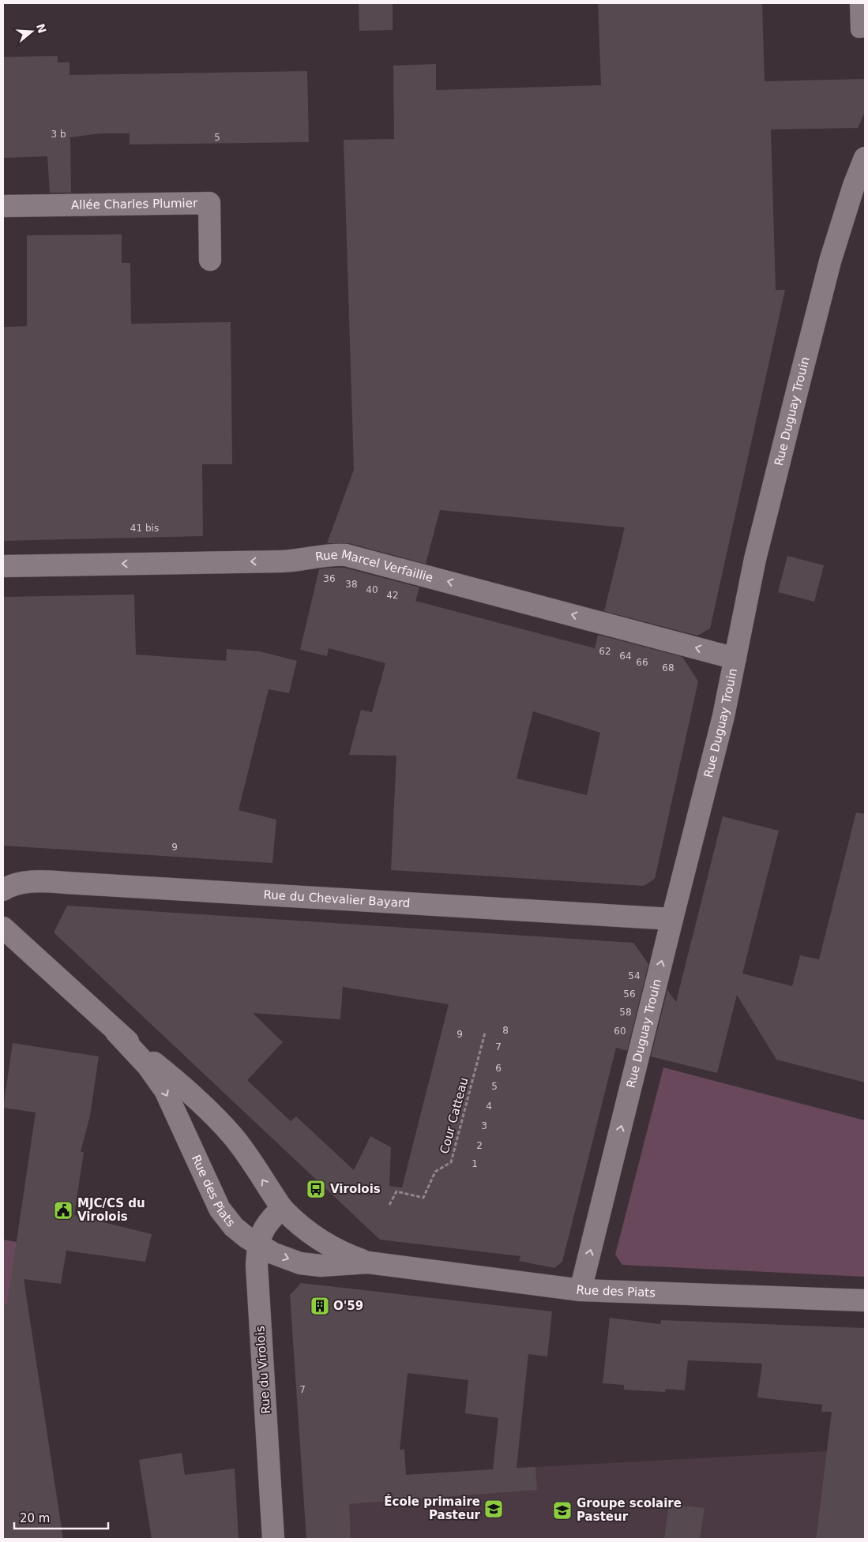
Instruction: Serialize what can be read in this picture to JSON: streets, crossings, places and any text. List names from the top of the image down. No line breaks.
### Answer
{"streets":{"street":["Allée Charles Plumier","Rue Duguay Trouin","Rue Marcel Verfaillie","Rue du Chevalier Bayard","Rue des Piats","Rue du Virolois"],"path":["Cour Catteau"]},"crossings":[["Rue Duguay Trouin","Rue Marcel Verfaillie"],["Rue Duguay Trouin","Rue du Chevalier Bayard"],["Rue Duguay Trouin","Rue des Piats"],["Rue des Piats","Rue du Virolois"]],"one_way":["Rue Marcel Verfaillie"],"places":{"bus stop":["Virolois"],"public building":["MJC/CS du Virolois"],"building":["O'59"],"school or university":["École primaire Pasteur","Groupe scolaire Pasteur"]},"house_numbers":["3 b","5","41 bis","36","38","40","42","62","64","66","68","9","54","56","58","8","60","9","7","6","5","4","3","2","1","7"],"scale_bar":"20 m","north":"right"}
